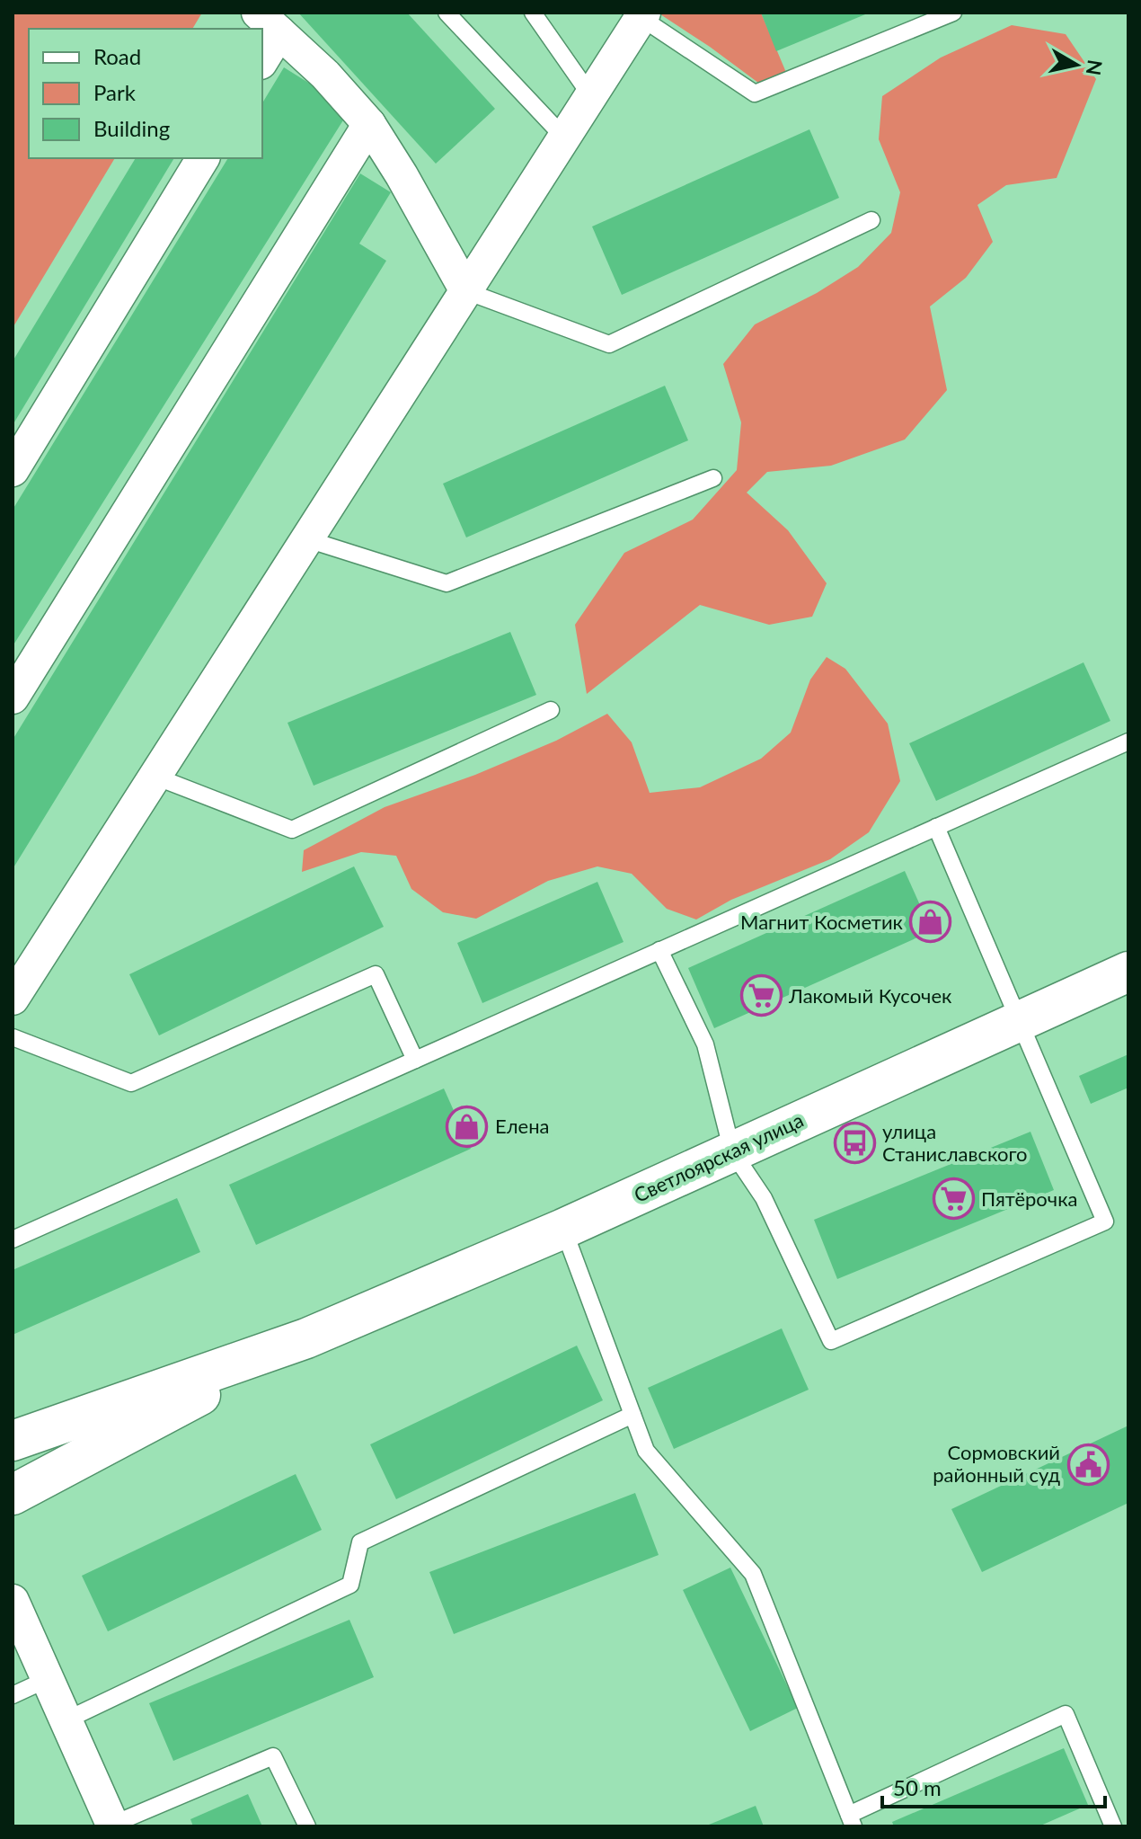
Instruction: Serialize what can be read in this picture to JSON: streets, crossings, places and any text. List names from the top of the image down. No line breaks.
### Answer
{"streets":{"main road":["Светлоярская улица"]},"places":{"shop":["Магнит Косметик","Елена"],"supermarket":["Лакомый Кусочек","Пятёрочка"],"bus stop":["улица Станиславского"],"public building":["Сормовский районный суд"]},"legend":["Road","Park","Building"],"scale_bar":"50 m","north":"right"}
